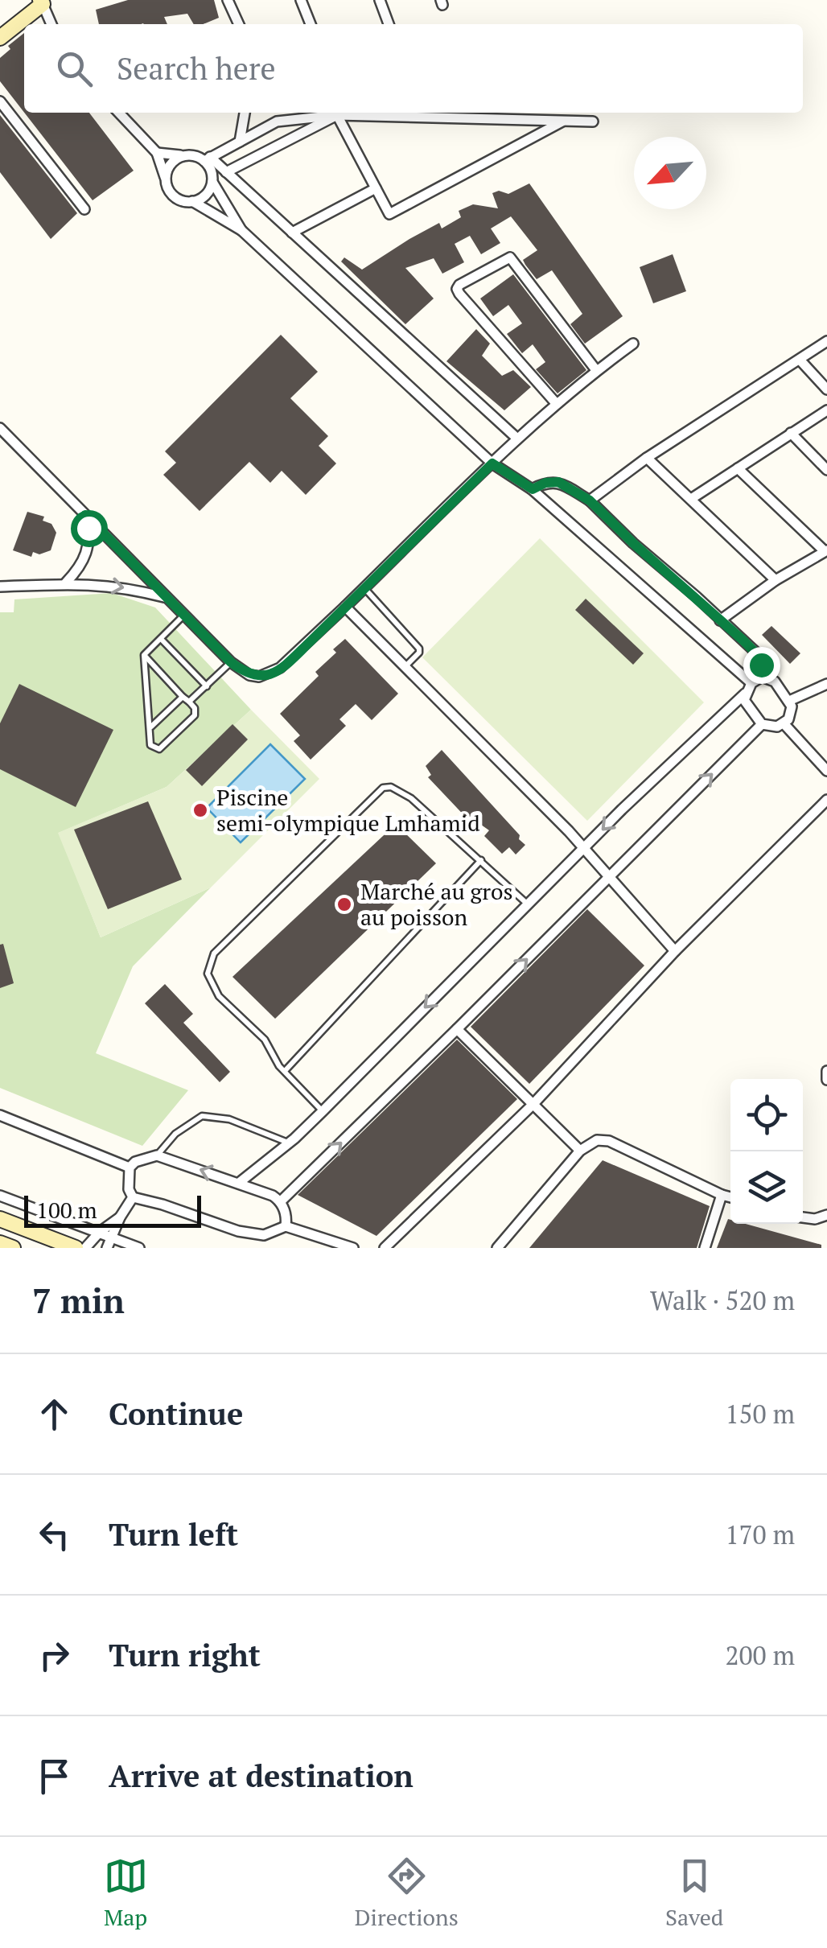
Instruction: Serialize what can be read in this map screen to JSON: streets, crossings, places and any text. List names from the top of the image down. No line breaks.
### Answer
{"places":["Piscine semi-olympique Lmhamid","Marché au gros au poisson"],"scale_bar":"100 m","north":"bottom left","page":{"search":"Search here","scale":"100 m","heading":["7 min","Walk · 520 m"],"list":[["Continue","150 m"],["Turn left","170 m"],["Turn right","200 m"],"Arrive at destination"],"nav":["Map","Directions","Saved"]}}
